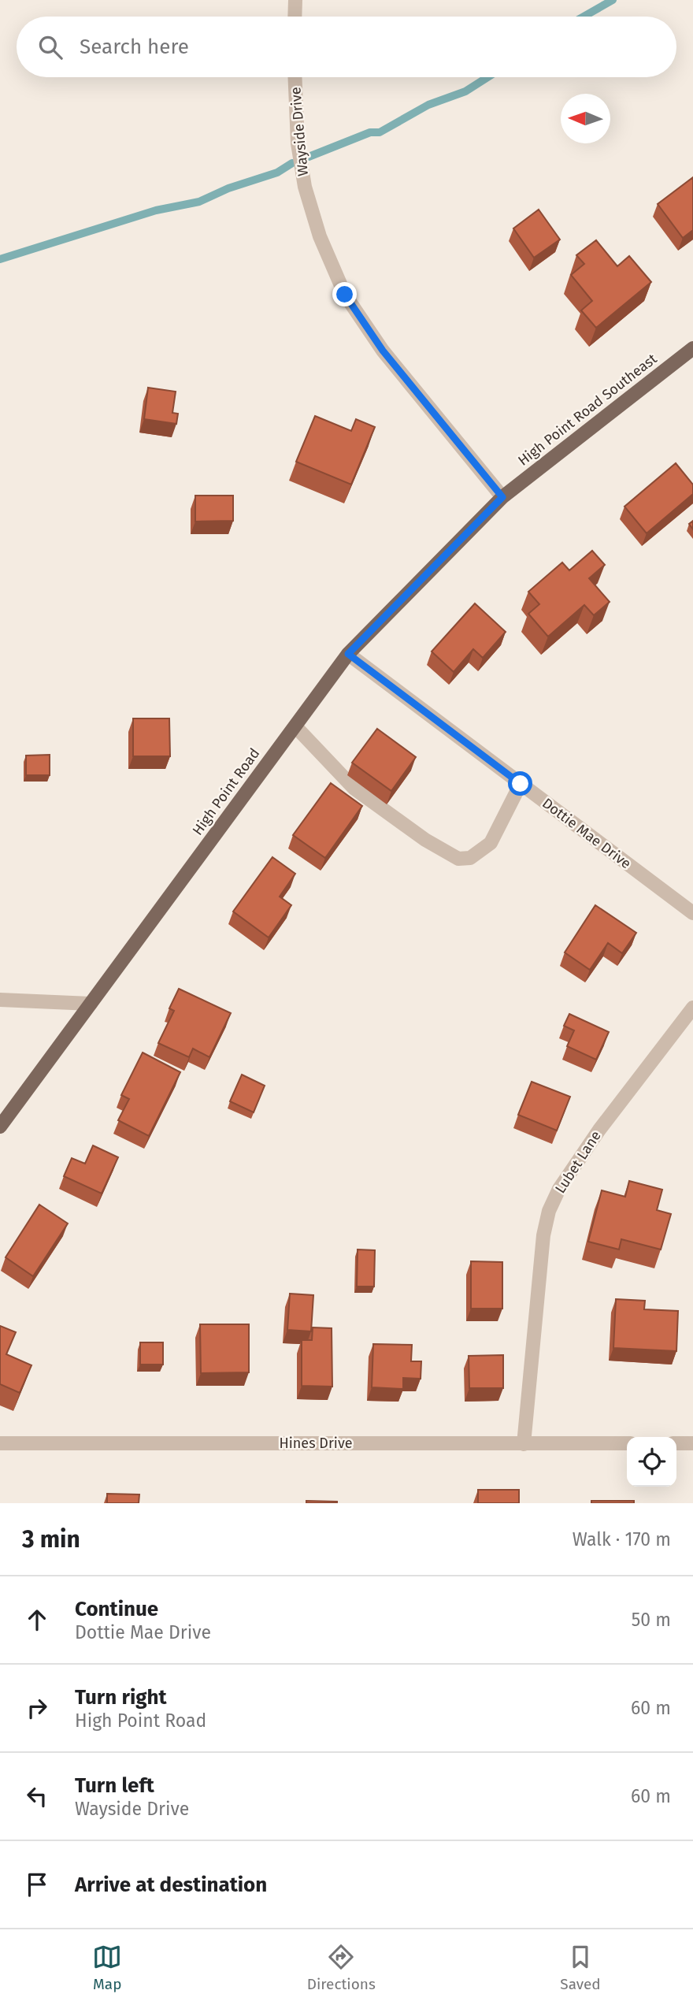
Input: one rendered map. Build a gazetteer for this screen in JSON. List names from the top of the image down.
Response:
{
  "streets": {
    "main road": ["High Point Road Southeast", "High Point Road"],
    "street": [
      "Wayside Drive",
      "Dottie Mae Drive",
      "Lubet Lane",
      "Hines Drive"
    ]
  },
  "crossings": [
    ["Wayside Drive", "High Point Road Southeast"],
    ["Wayside Drive", "High Point Road"],
    ["High Point Road Southeast", "High Point Road"],
    ["High Point Road", "Dottie Mae Drive"],
    ["Lubet Lane", "Hines Drive"]
  ],
  "north": "left",
  "page": {
    "search": "Search here",
    "heading": ["3 min", "Walk · 170 m"],
    "list": [
      ["Continue", "Dottie Mae Drive", "50 m"],
      ["Turn right", "High Point Road", "60 m"],
      ["Turn left", "Wayside Drive", "60 m"],
      "Arrive at destination"
    ],
    "nav": ["Map", "Directions", "Saved"]
  }
}
